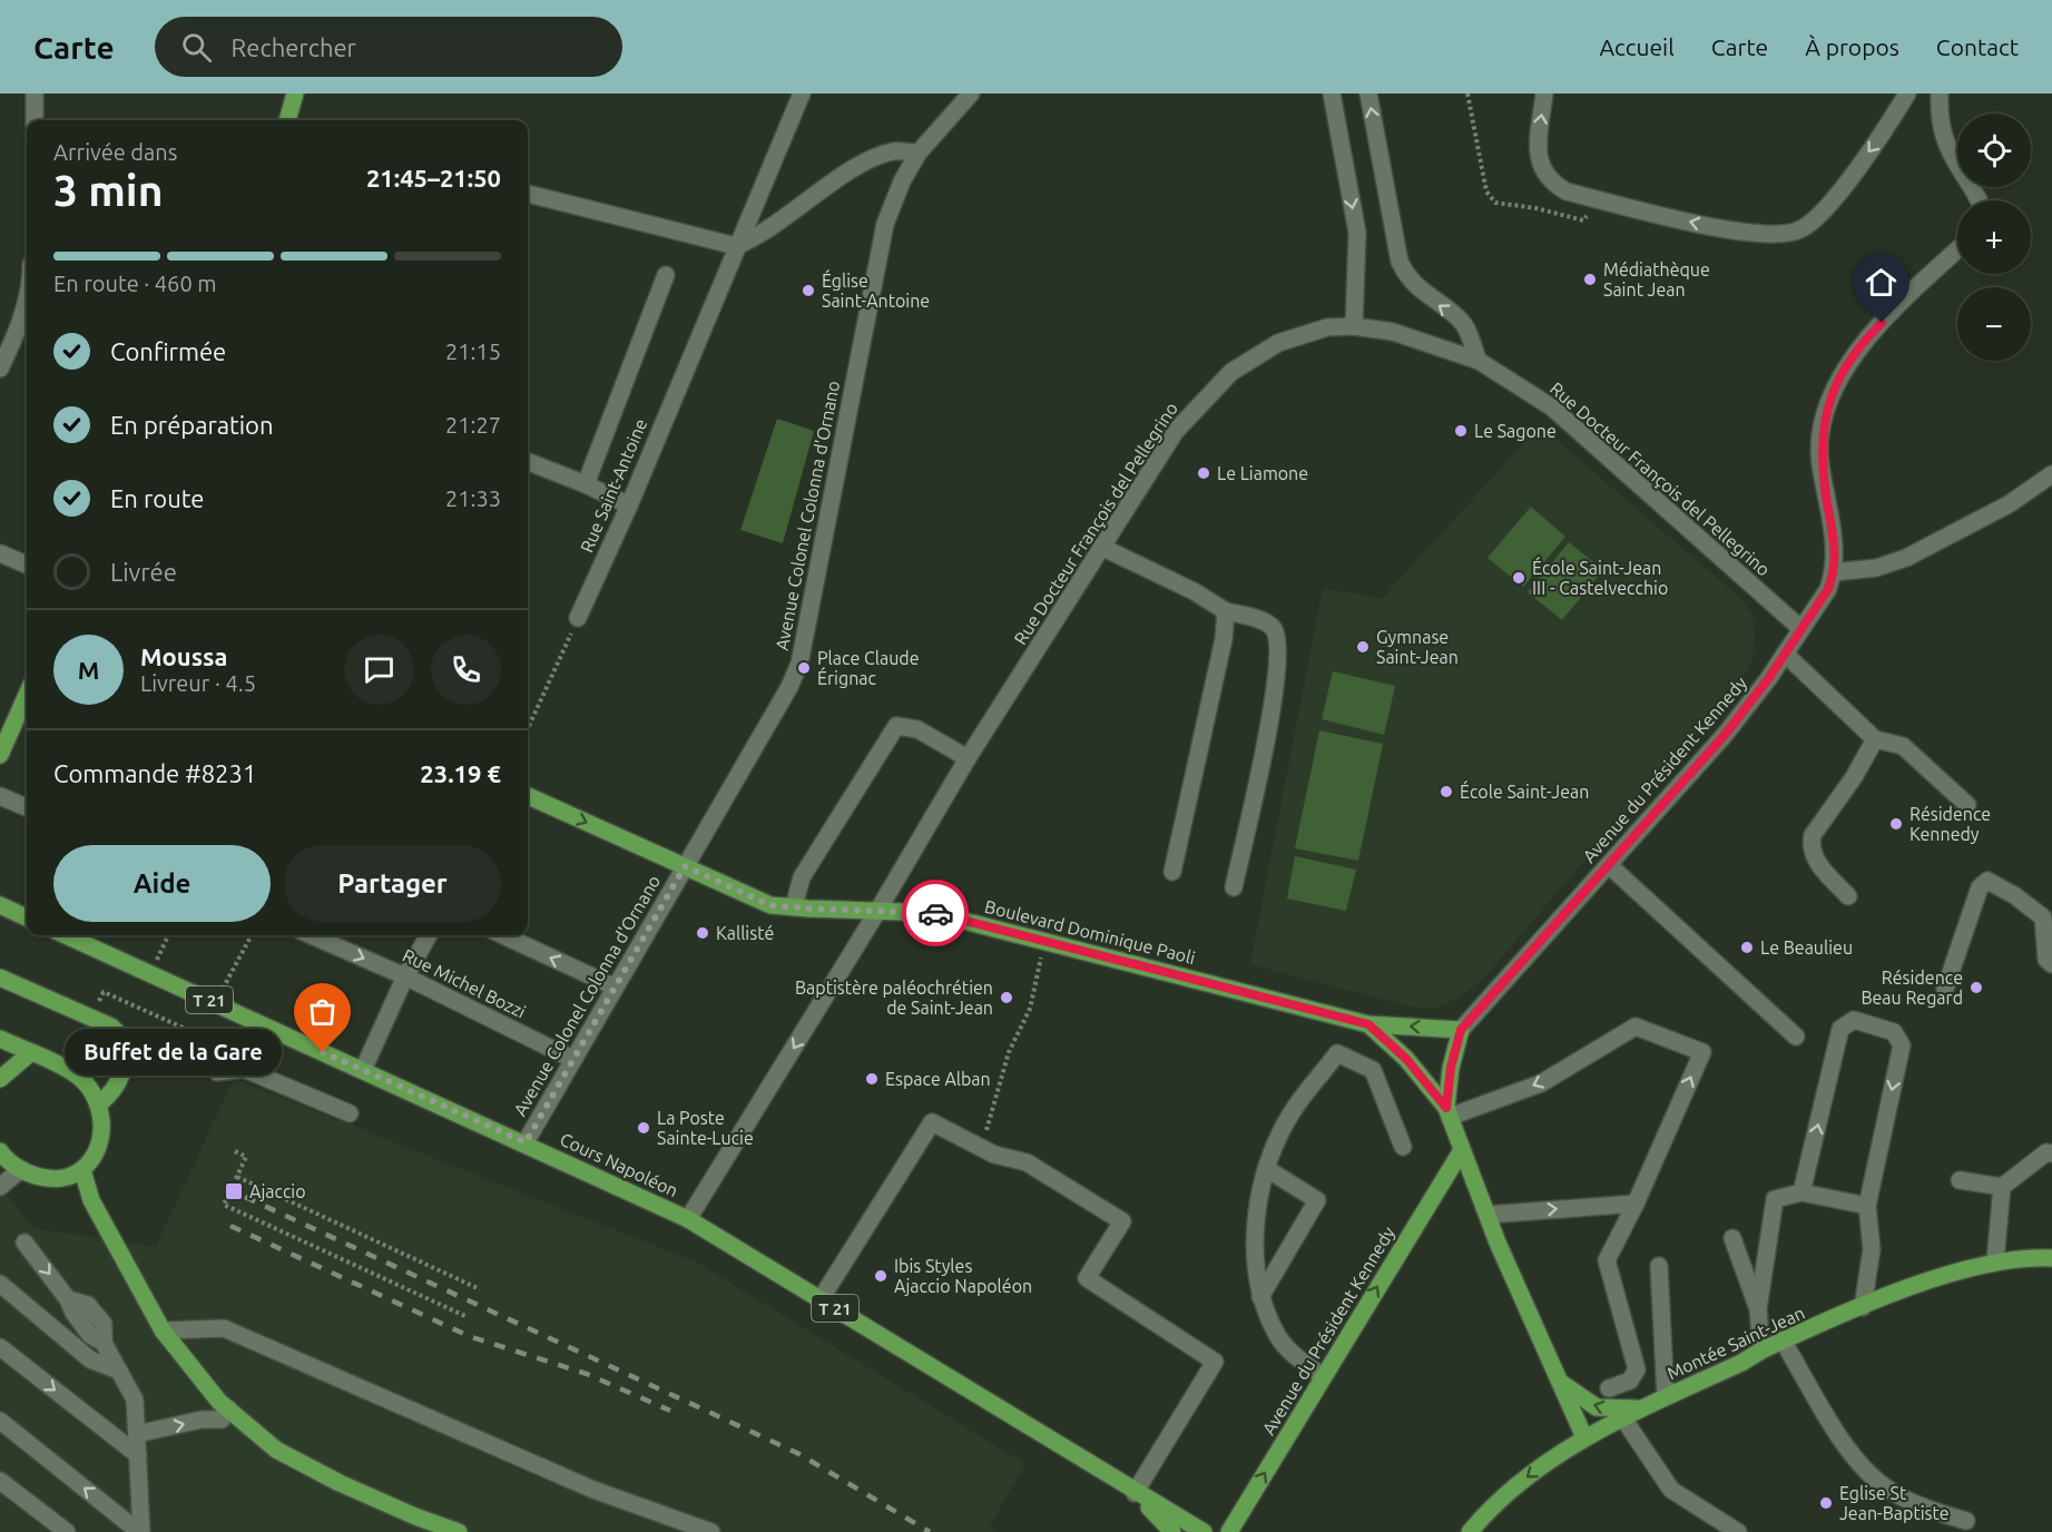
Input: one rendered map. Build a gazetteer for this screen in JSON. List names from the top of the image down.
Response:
{
  "streets": {
    "main road": [
      "Avenue du Président Kennedy",
      "Boulevard Dominique Paoli",
      "T 21",
      "Cours Napoléon",
      "Montée Saint-Jean"
    ],
    "street": [
      "Rue Docteur François del Pellegrino",
      "Rue Saint-Antoine",
      "Avenue Colonel Colonna d'Ornano",
      "Rue Michel Bozzi"
    ]
  },
  "crossings": [
    ["Rue Docteur François del Pellegrino", "Avenue du Président Kennedy"],
    ["Rue Docteur François del Pellegrino", "Boulevard Dominique Paoli"],
    ["Rue Docteur François del Pellegrino", "Cours Napoléon"],
    ["Avenue Colonel Colonna d'Ornano", "Boulevard Dominique Paoli"],
    ["Avenue Colonel Colonna d'Ornano", "Rue Michel Bozzi"],
    ["Avenue Colonel Colonna d'Ornano", "Cours Napoléon"],
    ["Avenue du Président Kennedy", "Boulevard Dominique Paoli"]
  ],
  "places": {
    "other": [
      "Médiathèque Saint Jean",
      "Église Saint-Antoine",
      "Le Sagone",
      "Le Liamone",
      "École Saint-Jean III - Castelvecchio",
      "Gymnase Saint-Jean",
      "Place Claude Érignac",
      "École Saint-Jean",
      "Résidence Kennedy",
      "Kallisté",
      "Le Beaulieu",
      "Résidence Beau Regard",
      "Baptistère paléochrétien de Saint-Jean",
      "Buffet de la Gare",
      "Espace Alban",
      "La Poste Sainte-Lucie",
      "Ibis Styles Ajaccio Napoléon",
      "Eglise St Jean-Baptiste"
    ],
    "transit": ["Ajaccio"]
  },
  "page": {
    "header": "Carte",
    "search": "Rechercher",
    "nav": [
      "Accueil",
      "Carte",
      "À propos",
      "Contact"
    ],
    "map_buttons": ["+", "−"],
    "heading": ["3 min", "Arrivée dans", "21:45–21:50"],
    "panel": [
      "Moussa",
      "Livreur · 4.5",
      "Commande #8231",
      "23.19 €"
    ],
    "bar": "En route · 460 m",
    "list": [
      ["Confirmée", "21:15"],
      ["En préparation", "21:27"],
      ["En route", "21:33"],
      "Livrée"
    ],
    "round": "M",
    "buttons": ["Aide", "Partager"],
    "bubble": "Buffet de la Gare"
  }
}
